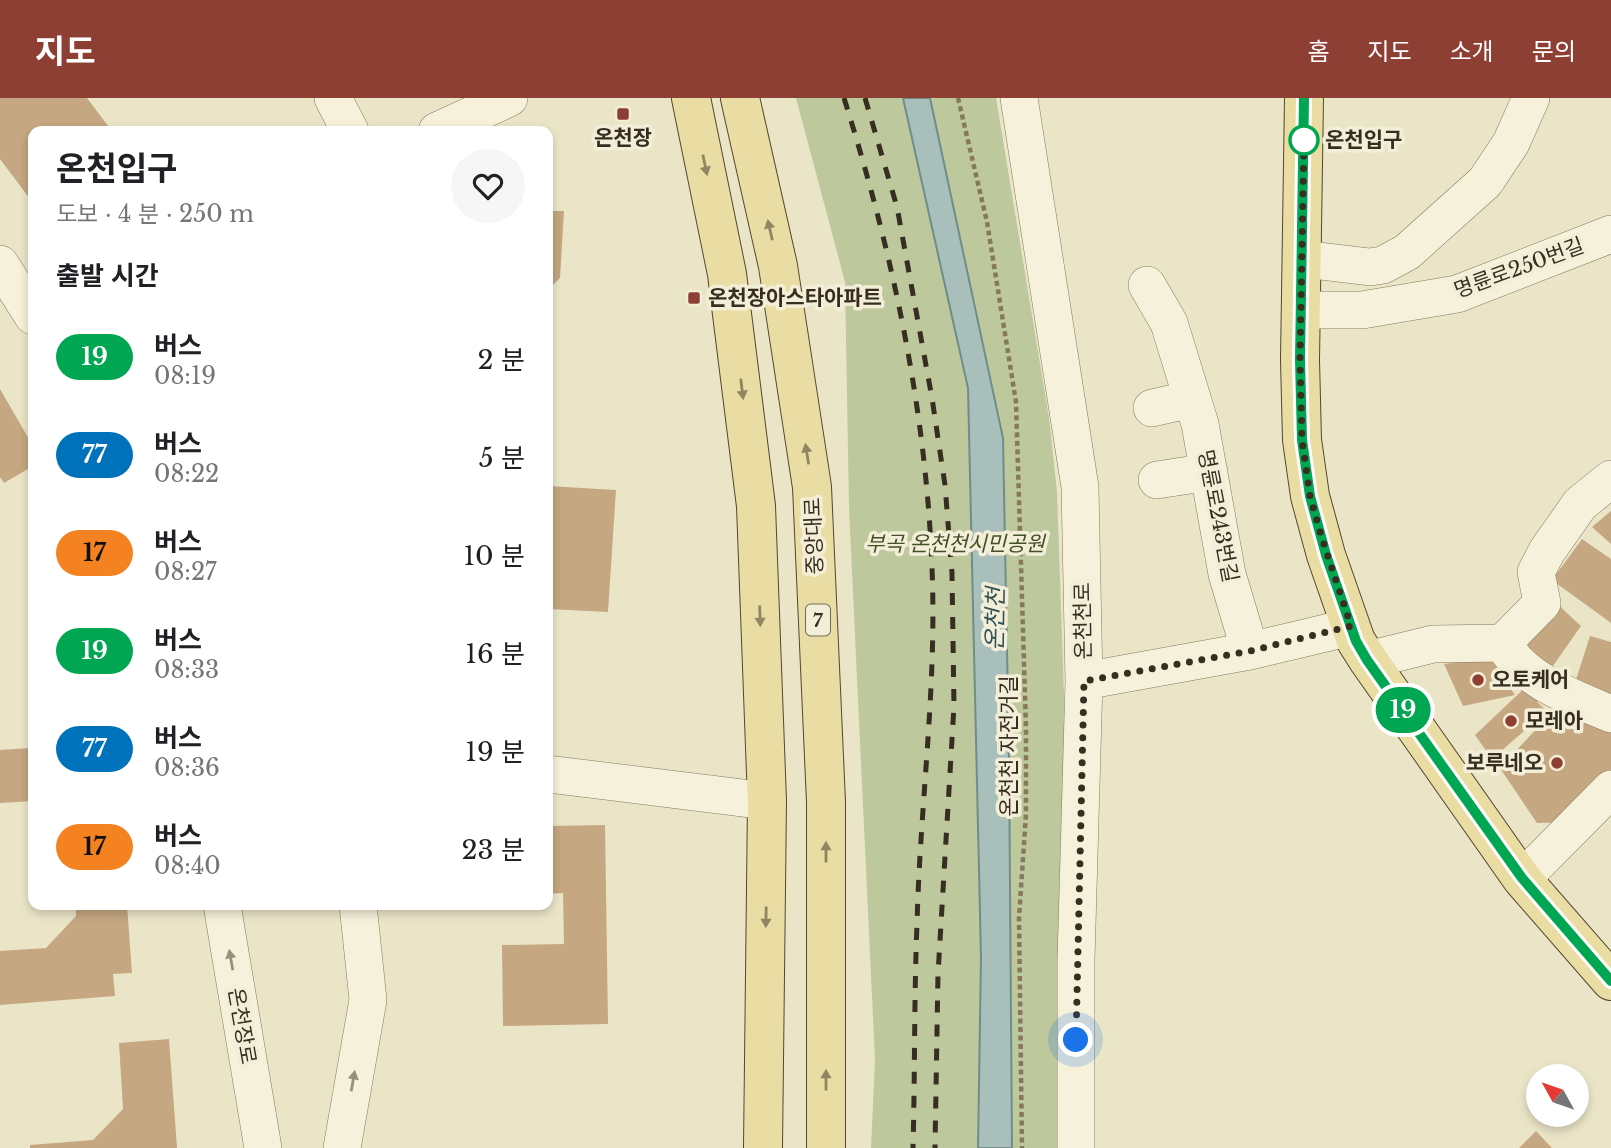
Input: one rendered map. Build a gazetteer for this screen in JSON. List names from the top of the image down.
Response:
{
  "streets": {
    "main road": ["중앙대로", "7"],
    "street": [
      "명륜로250번길",
      "명륜로243번길",
      "온천천로",
      "온천장로"
    ],
    "path": ["온천천 자전거길"]
  },
  "water": ["온천천"],
  "parks": ["부곡 온천천시민공원"],
  "places": {
    "transit": ["온천장", "온천장아스타아파트"],
    "other": [
      "온천입구",
      "오토케어",
      "모레아",
      "보루네오"
    ]
  },
  "lines": ["bus line 19"],
  "north": "top left",
  "page": {
    "header": "지도",
    "nav": [
      "홈",
      "지도",
      "소개",
      "문의"
    ],
    "on_map": "19",
    "heading": [
      ["온천입구", "도보 · 4 분 · 250 m"],
      "출발 시간"
    ],
    "list": [
      {
        "mark": "19",
        "name": "버스",
        "note": "08:19",
        "value": "2 분"
      },
      {
        "mark": "77",
        "name": "버스",
        "note": "08:22",
        "value": "5 분"
      },
      {
        "mark": "17",
        "name": "버스",
        "note": "08:27",
        "value": "10 분"
      },
      {
        "mark": "19",
        "name": "버스",
        "note": "08:33",
        "value": "16 분"
      },
      {
        "mark": "77",
        "name": "버스",
        "note": "08:36",
        "value": "19 분"
      },
      {
        "mark": "17",
        "name": "버스",
        "note": "08:40",
        "value": "23 분"
      }
    ]
  }
}
